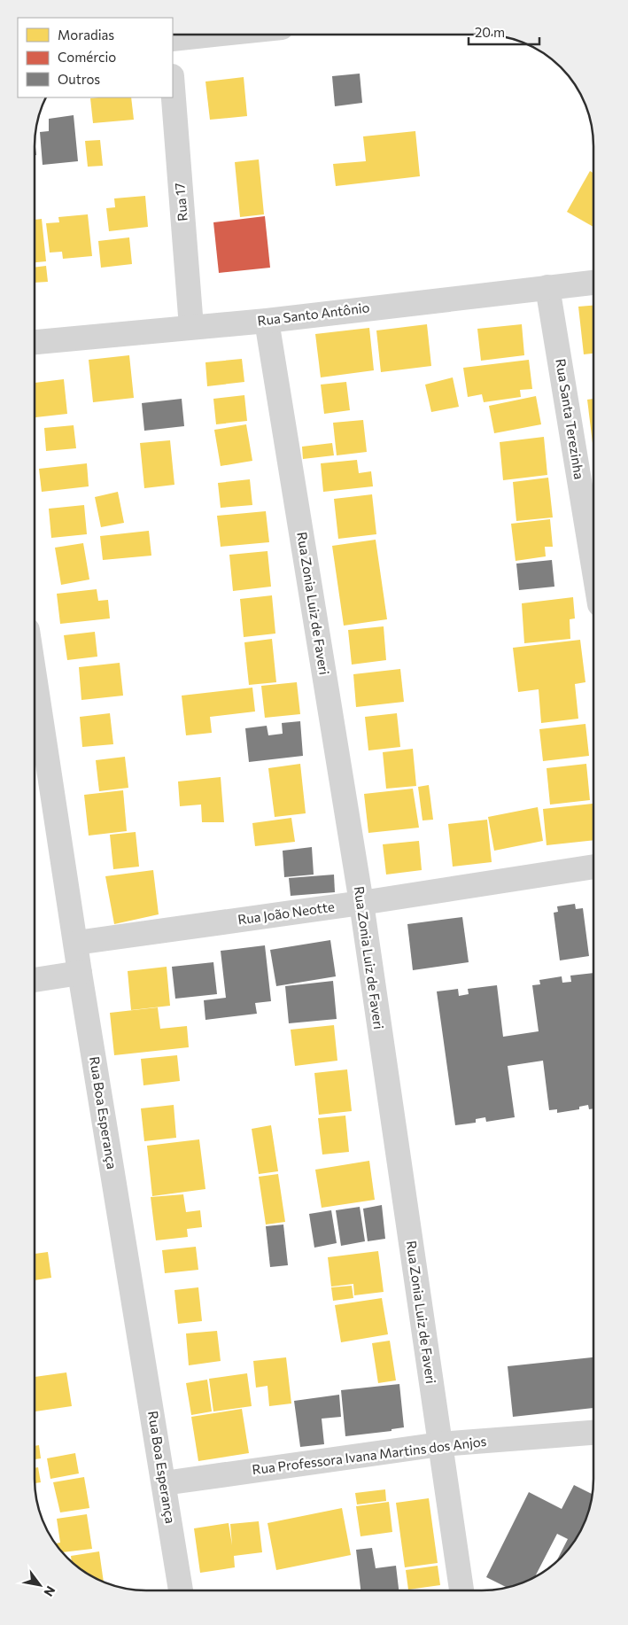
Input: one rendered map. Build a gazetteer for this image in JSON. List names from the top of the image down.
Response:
{
  "streets": {
    "street": [
      "Rua 17",
      "Rua Santo Antônio",
      "Rua Santa Terezinha",
      "Rua Zonia Luiz de Faveri",
      "Rua João Neotte",
      "Rua Boa Esperança",
      "Rua Professora Ivana Martins dos Anjos"
    ]
  },
  "crossings": [
    ["Rua 17", "Rua Santo Antônio"],
    ["Rua Santo Antônio", "Rua Santa Terezinha"],
    ["Rua Santo Antônio", "Rua Zonia Luiz de Faveri"],
    ["Rua Zonia Luiz de Faveri", "Rua João Neotte"],
    ["Rua Zonia Luiz de Faveri", "Rua Professora Ivana Martins dos Anjos"],
    ["Rua João Neotte", "Rua Boa Esperança"],
    ["Rua Boa Esperança", "Rua Professora Ivana Martins dos Anjos"]
  ],
  "legend": ["Moradias", "Comércio", "Outros"],
  "scale_bar": "20 m",
  "north": "bottom right"
}
